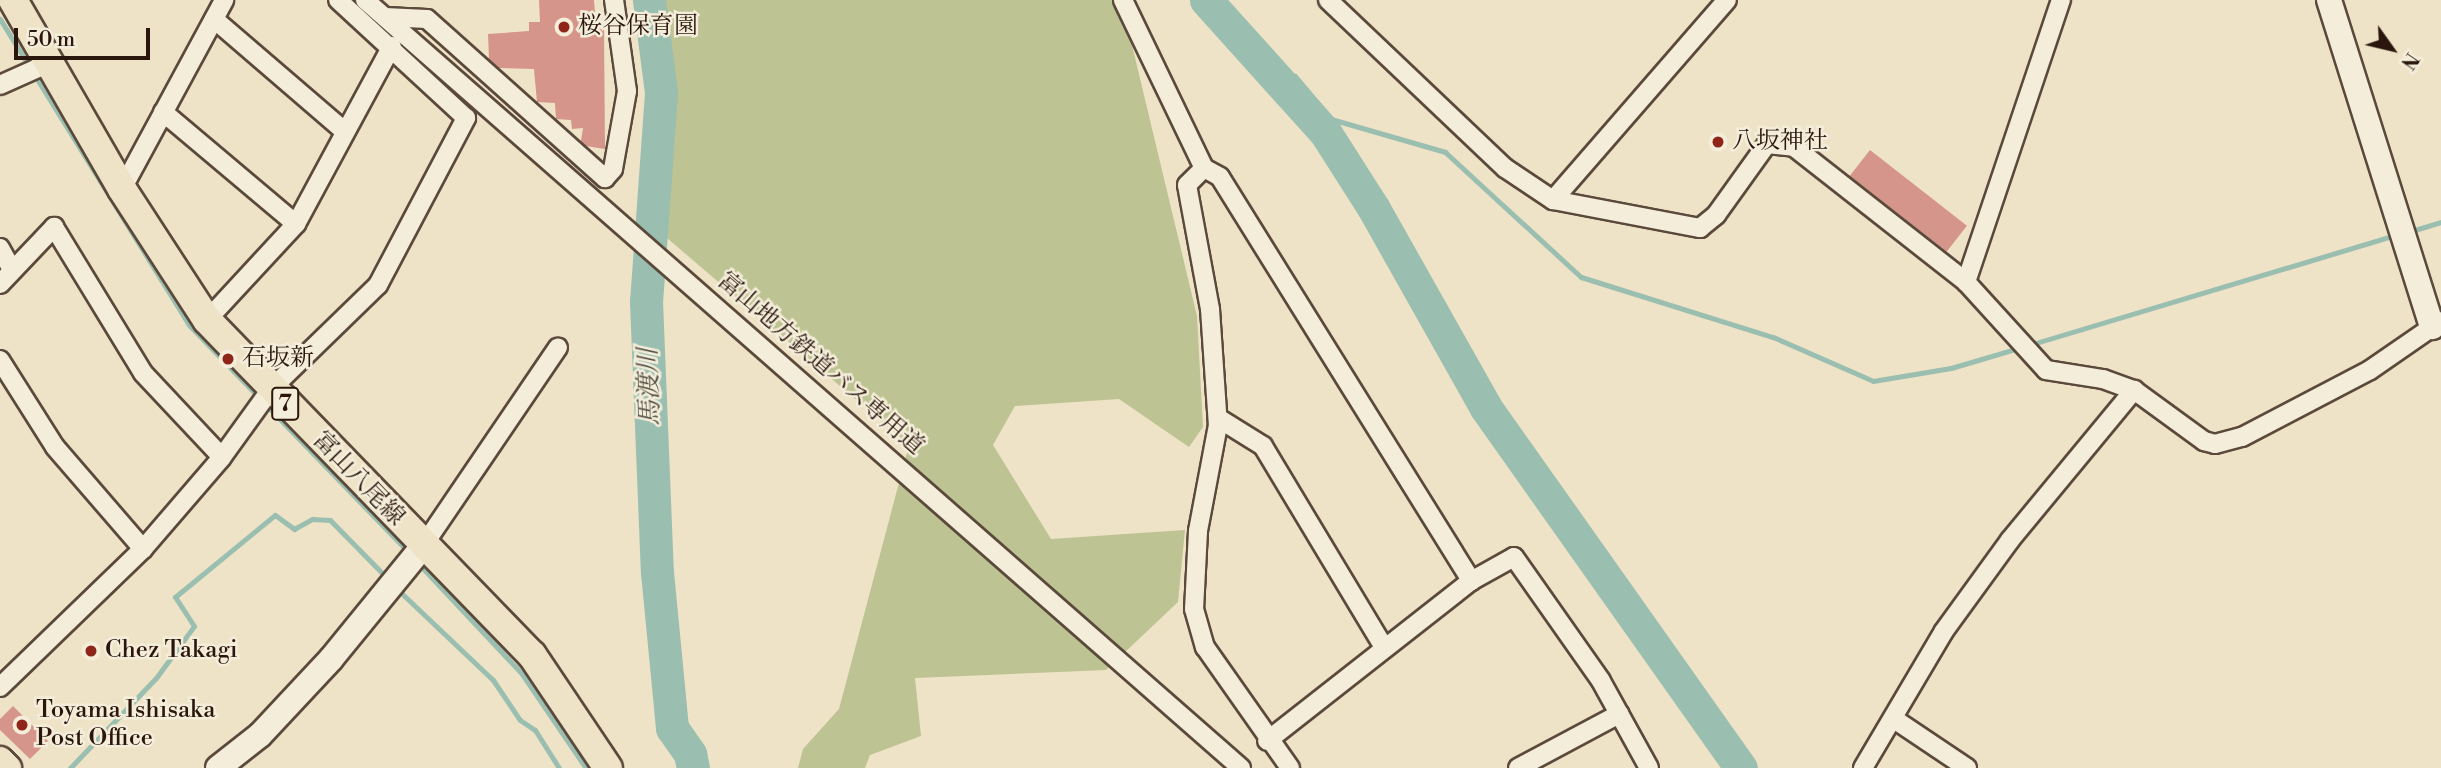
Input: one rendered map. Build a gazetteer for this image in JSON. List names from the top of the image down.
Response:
{
  "streets": {
    "main road": ["7", "富山八尾線"],
    "street": ["富山地方鉄道バス専用道"]
  },
  "water": ["馬渡川"],
  "places": [
    "桜谷保育園",
    "八坂神社",
    "石坂新",
    "Chez Takagi",
    "Toyama Ishisaka Post Office"
  ],
  "scale_bar": "50 m",
  "north": "bottom right"
}
